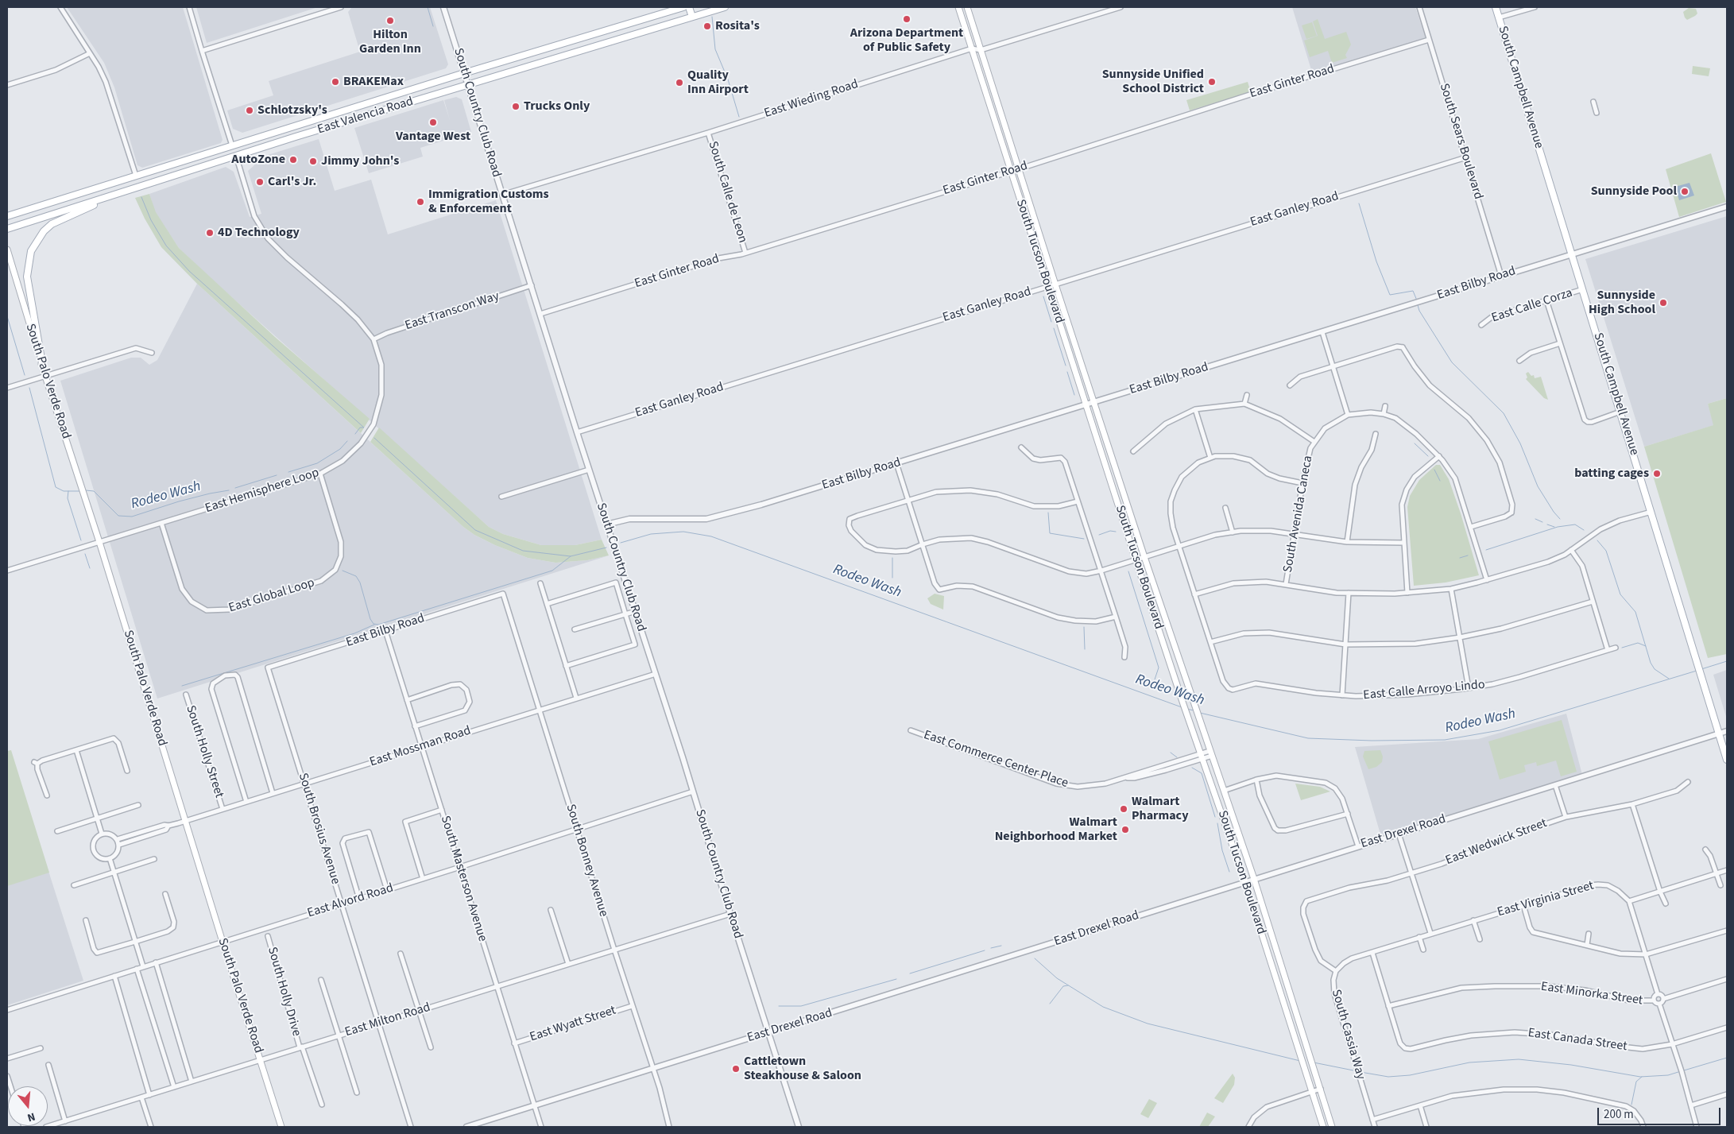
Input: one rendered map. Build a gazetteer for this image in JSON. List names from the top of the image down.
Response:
{
  "streets": {
    "main road": [
      "South Campbell Avenue",
      "East Valencia Road",
      "South Tucson Boulevard",
      "South Palo Verde Road"
    ],
    "street": [
      "East Ginter Road",
      "East Wieding Road",
      "South Country Club Road",
      "South Sears Boulevard",
      "South Calle de Leon",
      "East Ganley Road",
      "East Bilby Road",
      "East Calle Corza",
      "East Transcon Way",
      "East Hemisphere Loop",
      "South Avenida Caneca",
      "East Global Loop",
      "East Calle Arroyo Lindo",
      "East Mossman Road",
      "South Holly Street",
      "East Commerce Center Place",
      "South Brosius Avenue",
      "East Drexel Road",
      "East Wedwick Street",
      "South Bonney Avenue",
      "South Masterson Avenue",
      "East Virginia Street",
      "East Alvord Road",
      "South Holly Drive",
      "East Minorka Street",
      "East Milton Road",
      "East Wyatt Street",
      "South Cassia Way",
      "East Canada Street"
    ]
  },
  "crossings": [
    ["East Ginter Road", "South Country Club Road"],
    ["East Ginter Road", "South Sears Boulevard"],
    ["East Ginter Road", "South Calle de Leon"],
    ["East Ginter Road", "South Tucson Boulevard"],
    ["South Campbell Avenue", "East Bilby Road"],
    ["South Campbell Avenue", "East Calle Corza"],
    ["South Campbell Avenue", "East Drexel Road"],
    ["East Wieding Road", "South Country Club Road"],
    ["East Wieding Road", "South Calle de Leon"],
    ["East Wieding Road", "South Tucson Boulevard"],
    ["South Country Club Road", "East Valencia Road"],
    ["South Country Club Road", "East Ganley Road"],
    ["South Country Club Road", "East Bilby Road"],
    ["South Country Club Road", "East Transcon Way"],
    ["South Country Club Road", "East Mossman Road"],
    ["South Country Club Road", "East Drexel Road"],
    ["South Country Club Road", "East Alvord Road"],
    ["South Country Club Road", "East Milton Road"],
    ["East Valencia Road", "East Hemisphere Loop"],
    ["South Sears Boulevard", "East Ganley Road"],
    ["South Sears Boulevard", "East Bilby Road"],
    ["East Ganley Road", "South Tucson Boulevard"],
    ["South Tucson Boulevard", "East Bilby Road"],
    ["South Tucson Boulevard", "East Commerce Center Place"],
    ["South Tucson Boulevard", "East Drexel Road"],
    ["East Bilby Road", "South Brosius Avenue"],
    ["East Bilby Road", "South Bonney Avenue"],
    ["East Bilby Road", "South Masterson Avenue"],
    ["East Transcon Way", "East Hemisphere Loop"],
    ["South Palo Verde Road", "East Hemisphere Loop"],
    ["South Palo Verde Road", "East Mossman Road"],
    ["South Palo Verde Road", "East Alvord Road"],
    ["South Palo Verde Road", "East Milton Road"],
    ["East Hemisphere Loop", "East Global Loop"],
    ["East Mossman Road", "South Holly Street"],
    ["East Mossman Road", "South Brosius Avenue"],
    ["East Mossman Road", "South Bonney Avenue"],
    ["East Mossman Road", "South Masterson Avenue"],
    ["South Brosius Avenue", "East Alvord Road"],
    ["South Brosius Avenue", "East Milton Road"],
    ["East Drexel Road", "South Bonney Avenue"],
    ["East Drexel Road", "South Masterson Avenue"],
    ["East Wedwick Street", "South Cassia Way"],
    ["South Bonney Avenue", "East Alvord Road"],
    ["South Bonney Avenue", "East Milton Road"],
    ["South Bonney Avenue", "East Wyatt Street"],
    ["South Masterson Avenue", "East Alvord Road"],
    ["South Masterson Avenue", "East Milton Road"],
    ["South Masterson Avenue", "East Wyatt Street"],
    ["East Virginia Street", "South Cassia Way"],
    ["South Holly Drive", "East Milton Road"],
    ["East Minorka Street", "East Canada Street"]
  ],
  "water": ["Rodeo Wash"],
  "places": [
    "Arizona Department of Public Safety",
    "Hilton Garden Inn",
    "Rosita's",
    "BRAKEMax",
    "Sunnyside Unified School District",
    "Quality Inn Airport",
    "Trucks Only",
    "Schlotzsky's",
    "Vantage West",
    "AutoZone",
    "Jimmy John's",
    "Carl's Jr.",
    "Sunnyside Pool",
    "Immigration Customs & Enforcement",
    "4D Technology",
    "Sunnyside High School",
    "batting cages",
    "Walmart Pharmacy",
    "Walmart Neighborhood Market",
    "Cattletown Steakhouse & Saloon"
  ],
  "scale_bar": "200 m",
  "north": "bottom"
}
